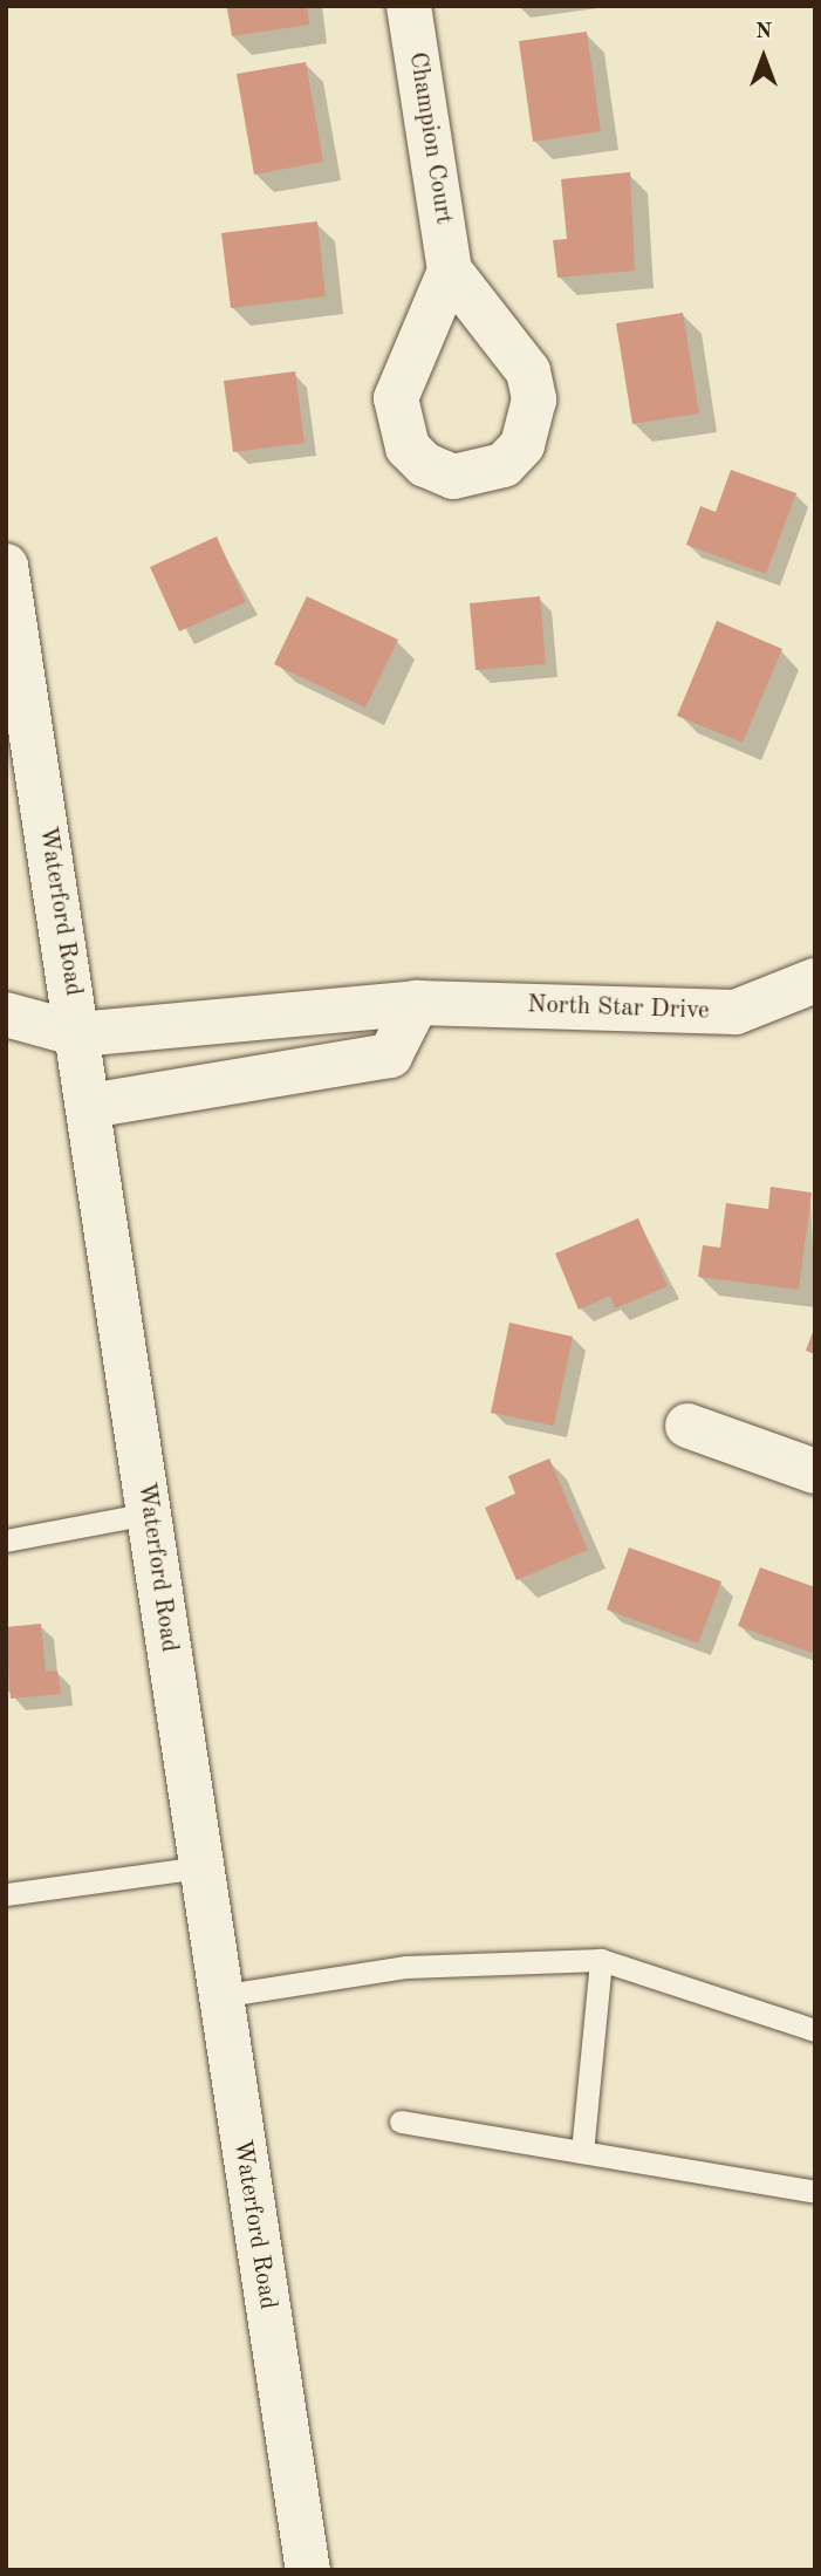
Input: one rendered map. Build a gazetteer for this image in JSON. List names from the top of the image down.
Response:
{
  "streets": {
    "main road": ["Champion Court", "Waterford Road", "North Star Drive"]
  },
  "crossings": [
    ["Waterford Road", "North Star Drive"]
  ],
  "north": "top"
}
